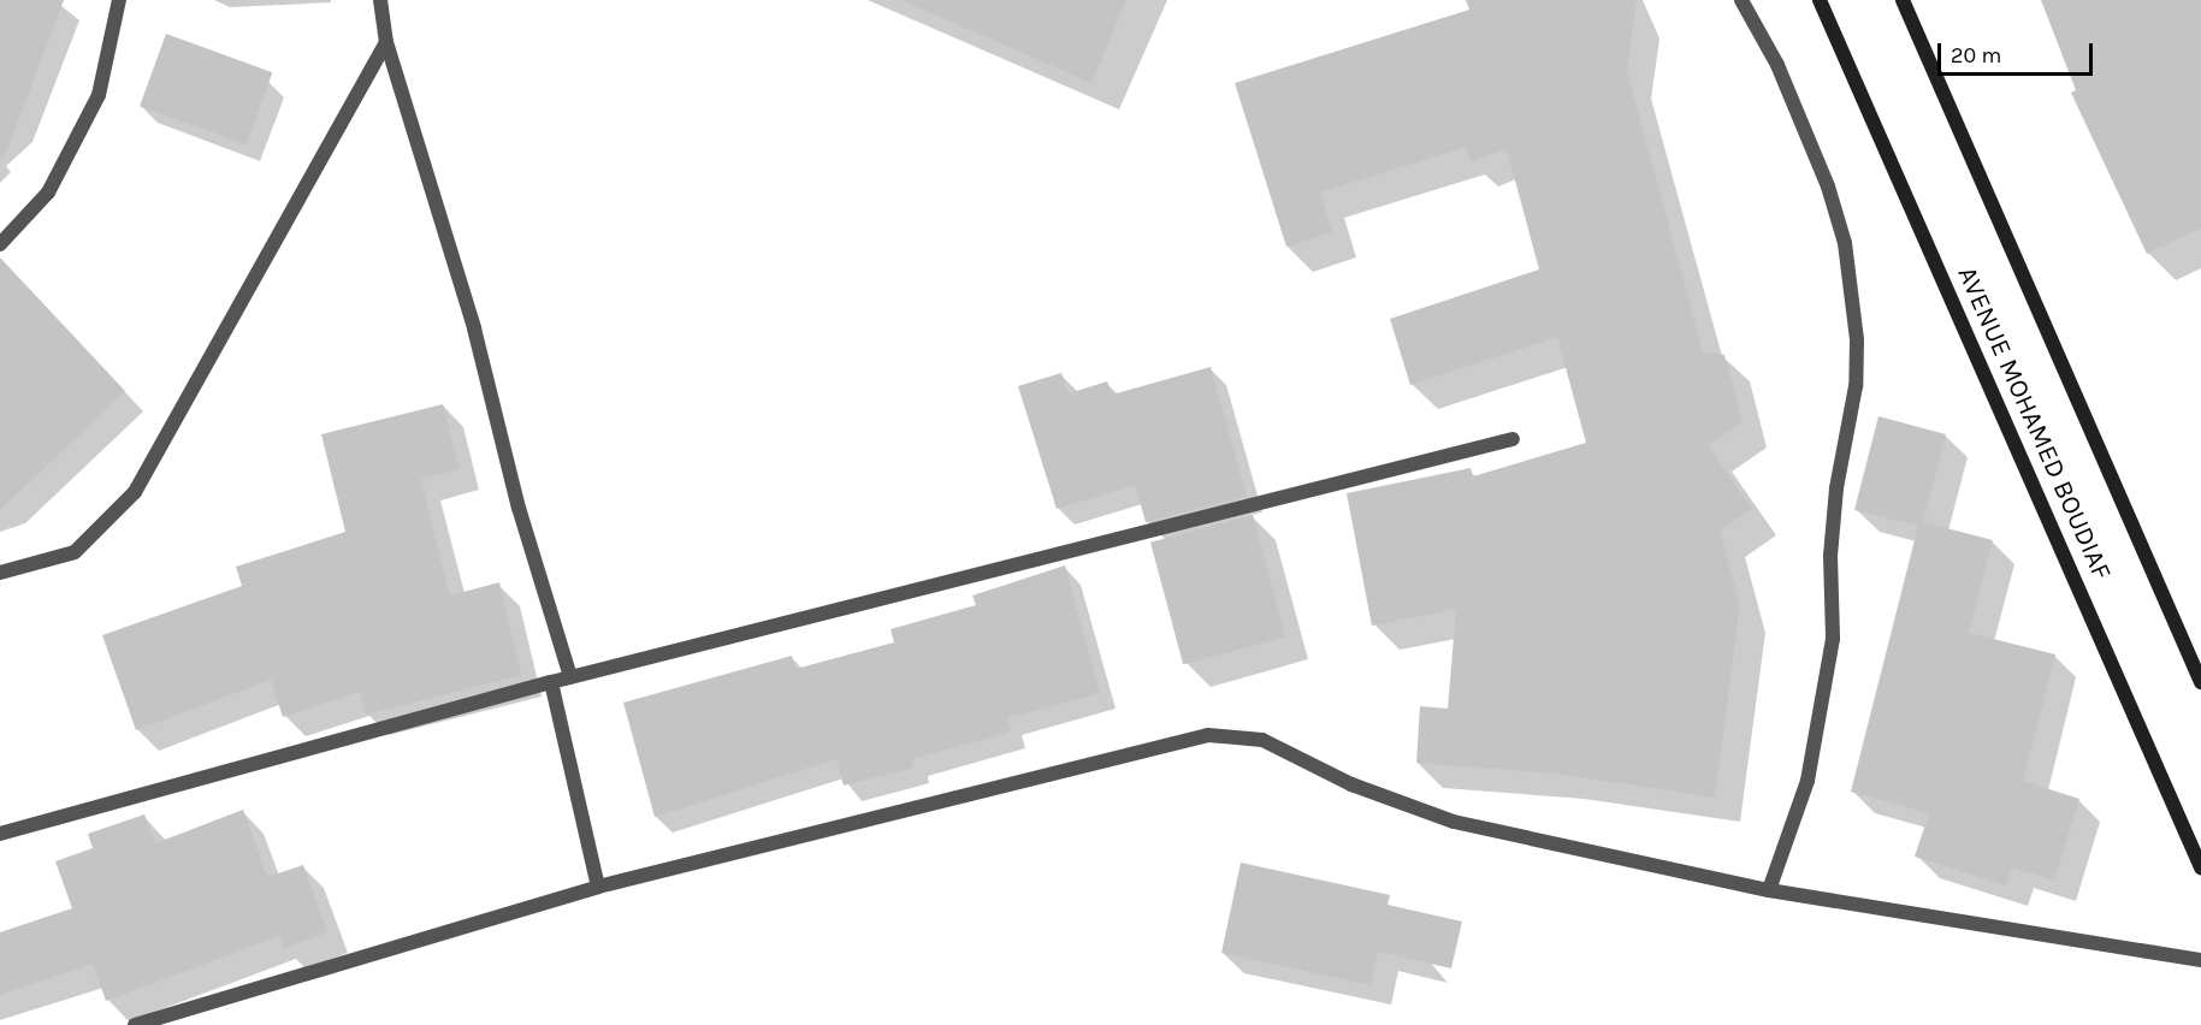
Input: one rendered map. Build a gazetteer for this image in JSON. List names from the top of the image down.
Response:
{
  "streets": {
    "main road": ["AVENUE MOHAMED BOUDIAF"]
  },
  "scale_bar": "20 m"
}
